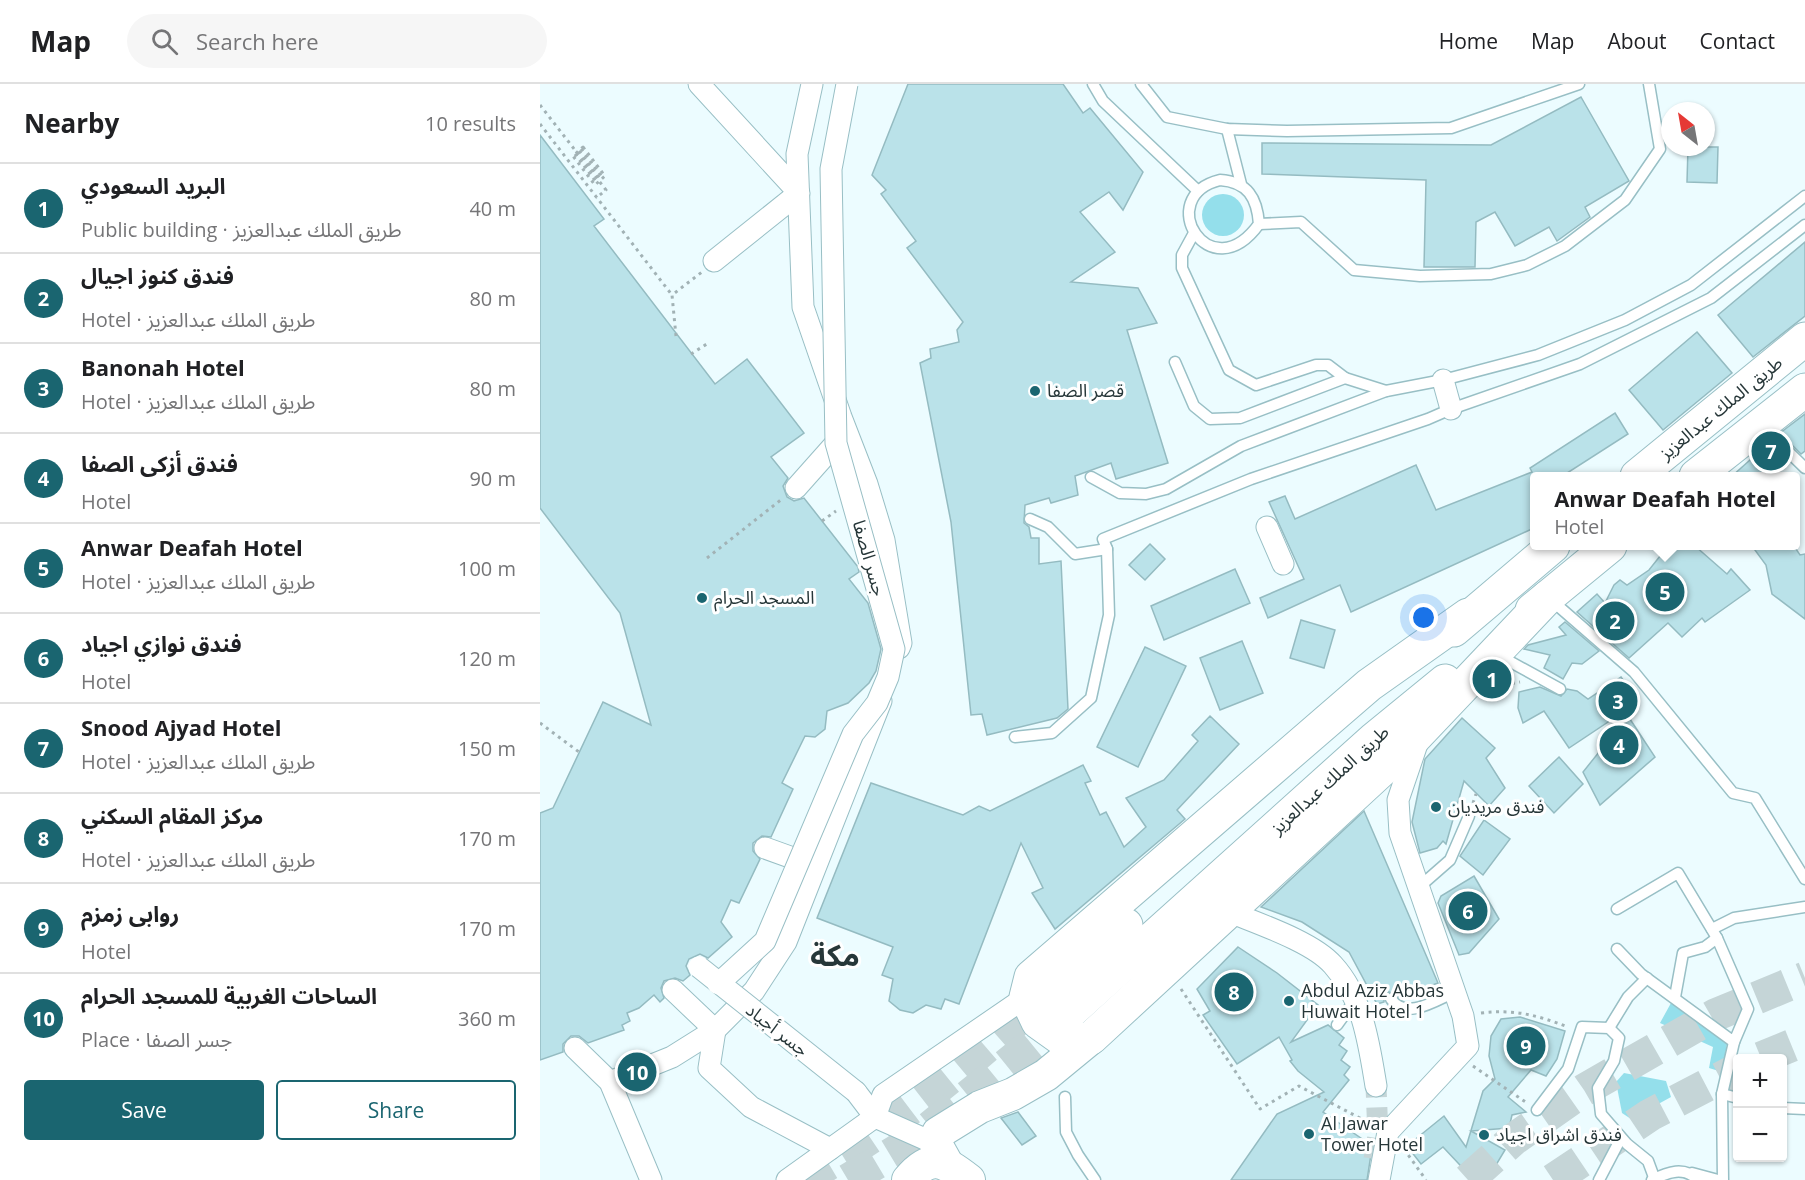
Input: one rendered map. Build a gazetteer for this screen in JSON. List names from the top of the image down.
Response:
{
  "streets": {
    "highway": ["طريق الملك عبدالعزيز"],
    "street": ["جسر الصفا", "جسر أجياد"]
  },
  "crossings": [
    ["جسر الصفا", "جسر أجياد"]
  ],
  "districts": ["مكة"],
  "places": [
    "قصر الصفا",
    "المسجد الحرام",
    "فندق مريديان",
    "Abdul Aziz Abbas Huwait Hotel 1",
    "Al Jawar Tower Hotel",
    "فندق اشراق اجياد"
  ],
  "north": "top left",
  "page": {
    "header": "Map",
    "search": "Search here",
    "nav": [
      "Home",
      "Map",
      "About",
      "Contact"
    ],
    "heading": ["Nearby", "10 results"],
    "list": [
      {
        "mark": "1",
        "name": "البريد السعودي",
        "note": "Public building · طريق الملك عبدالعزيز",
        "value": "40 m"
      },
      {
        "mark": "2",
        "name": "فندق كنوز اجيال",
        "note": "Hotel · طريق الملك عبدالعزيز",
        "value": "80 m"
      },
      {
        "mark": "3",
        "name": "Banonah Hotel",
        "note": "Hotel · طريق الملك عبدالعزيز",
        "value": "80 m"
      },
      {
        "mark": "4",
        "name": "فندق أزكى الصفا",
        "note": "Hotel",
        "value": "90 m"
      },
      {
        "mark": "5",
        "name": "Anwar Deafah Hotel",
        "note": "Hotel · طريق الملك عبدالعزيز",
        "value": "100 m"
      },
      {
        "mark": "6",
        "name": "فندق نوازي اجياد",
        "note": "Hotel",
        "value": "120 m"
      },
      {
        "mark": "7",
        "name": "Snood Ajyad Hotel",
        "note": "Hotel · طريق الملك عبدالعزيز",
        "value": "150 m"
      },
      {
        "mark": "8",
        "name": "مركز المقام السكني",
        "note": "Hotel · طريق الملك عبدالعزيز",
        "value": "170 m"
      },
      {
        "mark": "9",
        "name": "روابی زمزم",
        "note": "Hotel",
        "value": "170 m"
      },
      {
        "mark": "10",
        "name": "الساحات الغربية للمسجد الحرام",
        "note": "Place · جسر الصفا",
        "value": "360 m"
      }
    ],
    "pins": [
      "7",
      "5",
      "2",
      "1",
      "3",
      "4",
      "6",
      "8",
      "9",
      "10"
    ],
    "popup": ["Anwar Deafah Hotel", "Hotel"],
    "map_buttons": ["+", "−"],
    "buttons": ["Save", "Share"]
  }
}
